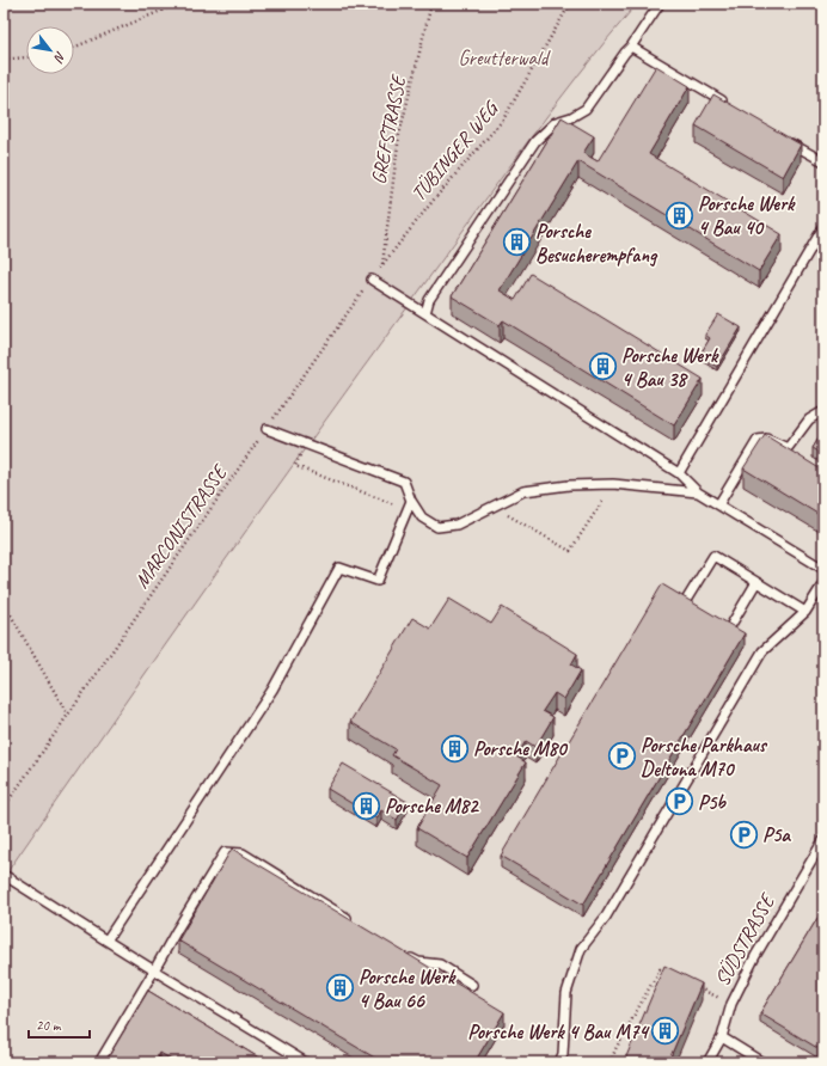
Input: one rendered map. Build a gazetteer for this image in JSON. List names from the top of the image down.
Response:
{
  "streets": {
    "lane": ["SÜDSTRASSE"],
    "path": ["GREFSTRASSE", "TÜBINGER WEG", "MARCONISTRASSE"]
  },
  "crossings": [
    ["GREFSTRASSE", "TÜBINGER WEG"],
    ["GREFSTRASSE", "MARCONISTRASSE"],
    ["TÜBINGER WEG", "MARCONISTRASSE"]
  ],
  "parks": ["Greutterwald"],
  "places": {
    "building": [
      "Porsche Werk 4 Bau 40",
      "Porsche Besucherempfang",
      "Porsche Werk 4 Bau 38",
      "Porsche M80",
      "Porsche M82",
      "Porsche Werk 4 Bau 66",
      "Porsche Werk 4 Bau M74"
    ],
    "parking": ["Porsche Parkhaus Deltona M70", "P5b", "P5a"]
  },
  "scale_bar": "20 m",
  "north": "bottom right"
}
